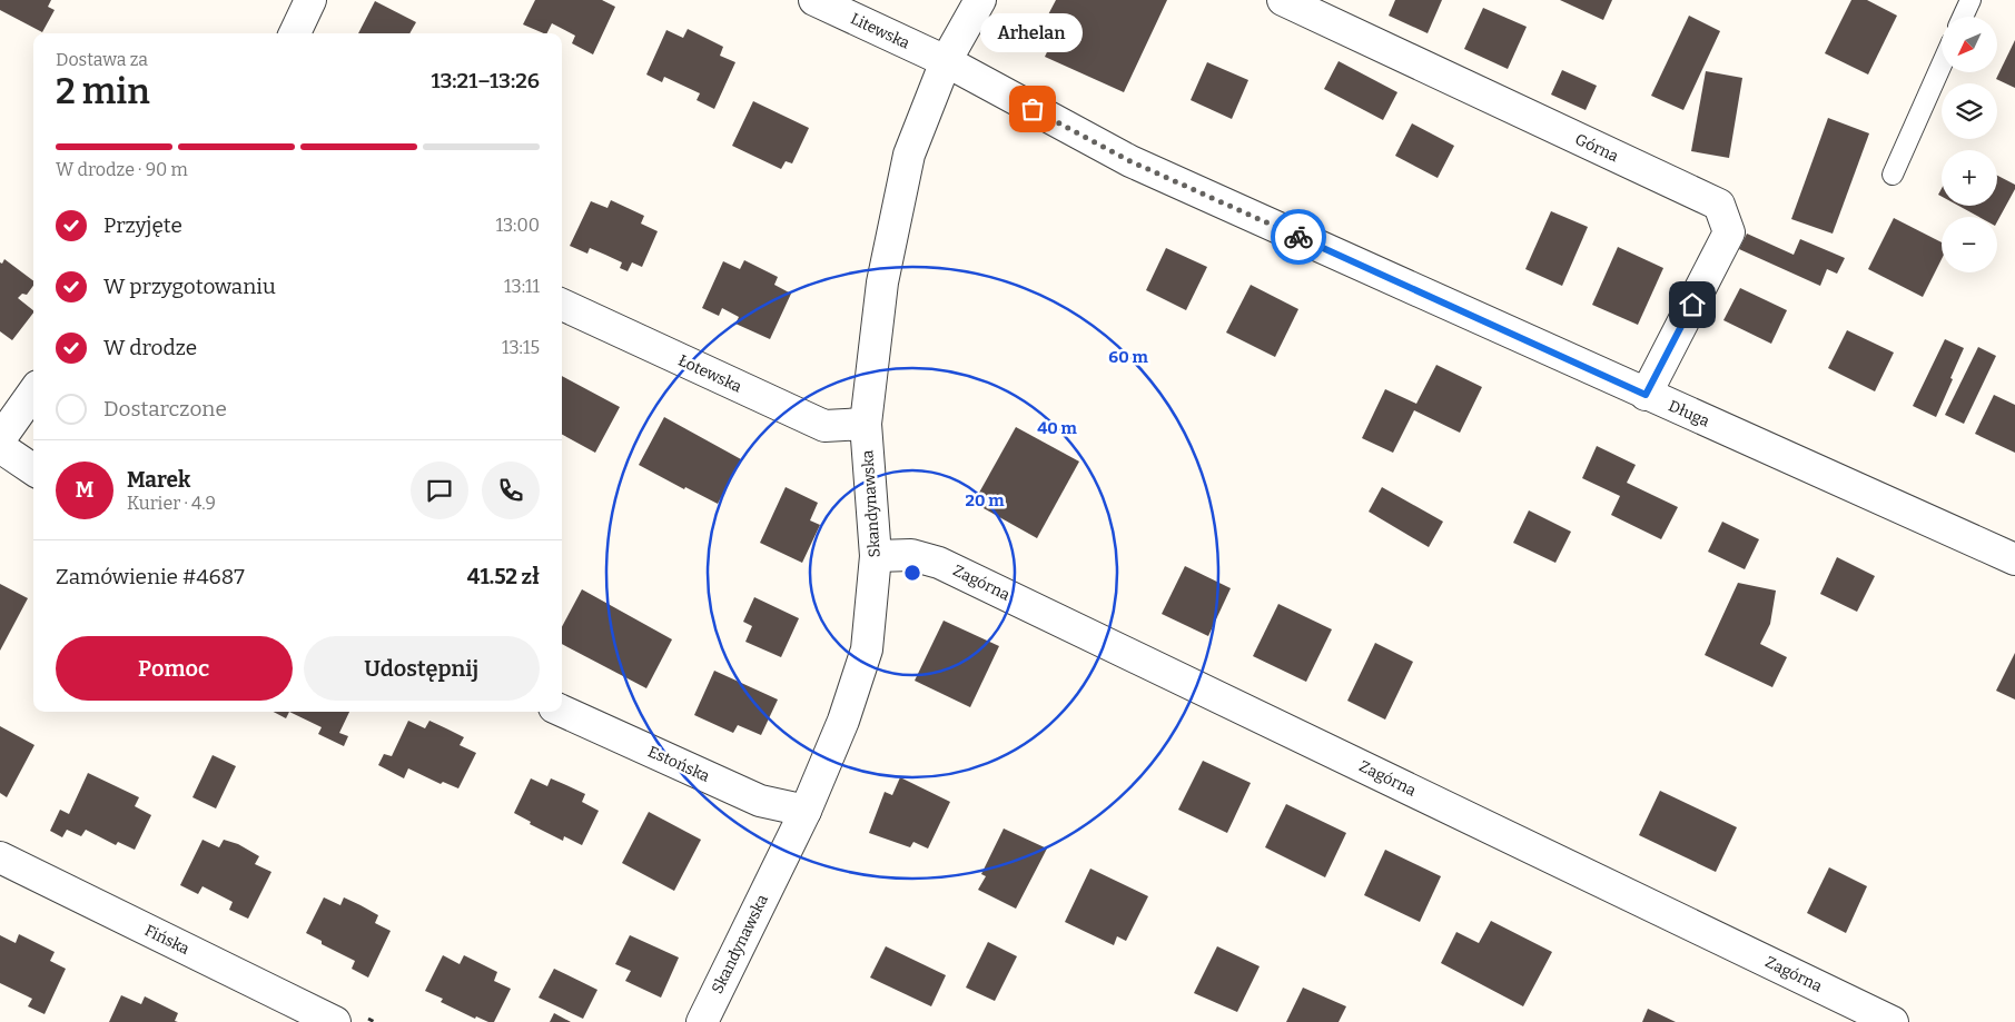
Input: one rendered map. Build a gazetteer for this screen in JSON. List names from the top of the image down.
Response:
{
  "streets": {
    "street": [
      "Litewska",
      "Górna",
      "Łotewska",
      "Długa",
      "Skandynawska",
      "Zagórna",
      "Estońska",
      "Fińska"
    ]
  },
  "crossings": [
    ["Litewska", "Długa"],
    ["Litewska", "Skandynawska"],
    ["Górna", "Długa"],
    ["Łotewska", "Skandynawska"],
    ["Długa", "Skandynawska"],
    ["Skandynawska", "Zagórna"],
    ["Skandynawska", "Estońska"]
  ],
  "places": ["Arhelan"],
  "north": "bottom left",
  "page": {
    "bubble": "Arhelan",
    "map_buttons": ["+", "−"],
    "heading": ["2 min", "Dostawa za", "13:21–13:26"],
    "panel": [
      "Marek",
      "Kurier · 4.9",
      "Zamówienie #4687",
      "41.52 zł"
    ],
    "bar": "W drodze · 90 m",
    "list": [
      ["Przyjęte", "13:00"],
      ["W przygotowaniu", "13:11"],
      ["W drodze", "13:15"],
      "Dostarczone"
    ],
    "round": "M",
    "buttons": ["Pomoc", "Udostępnij"]
  },
  "rings": ["60 m", "40 m", "20 m"]
}
